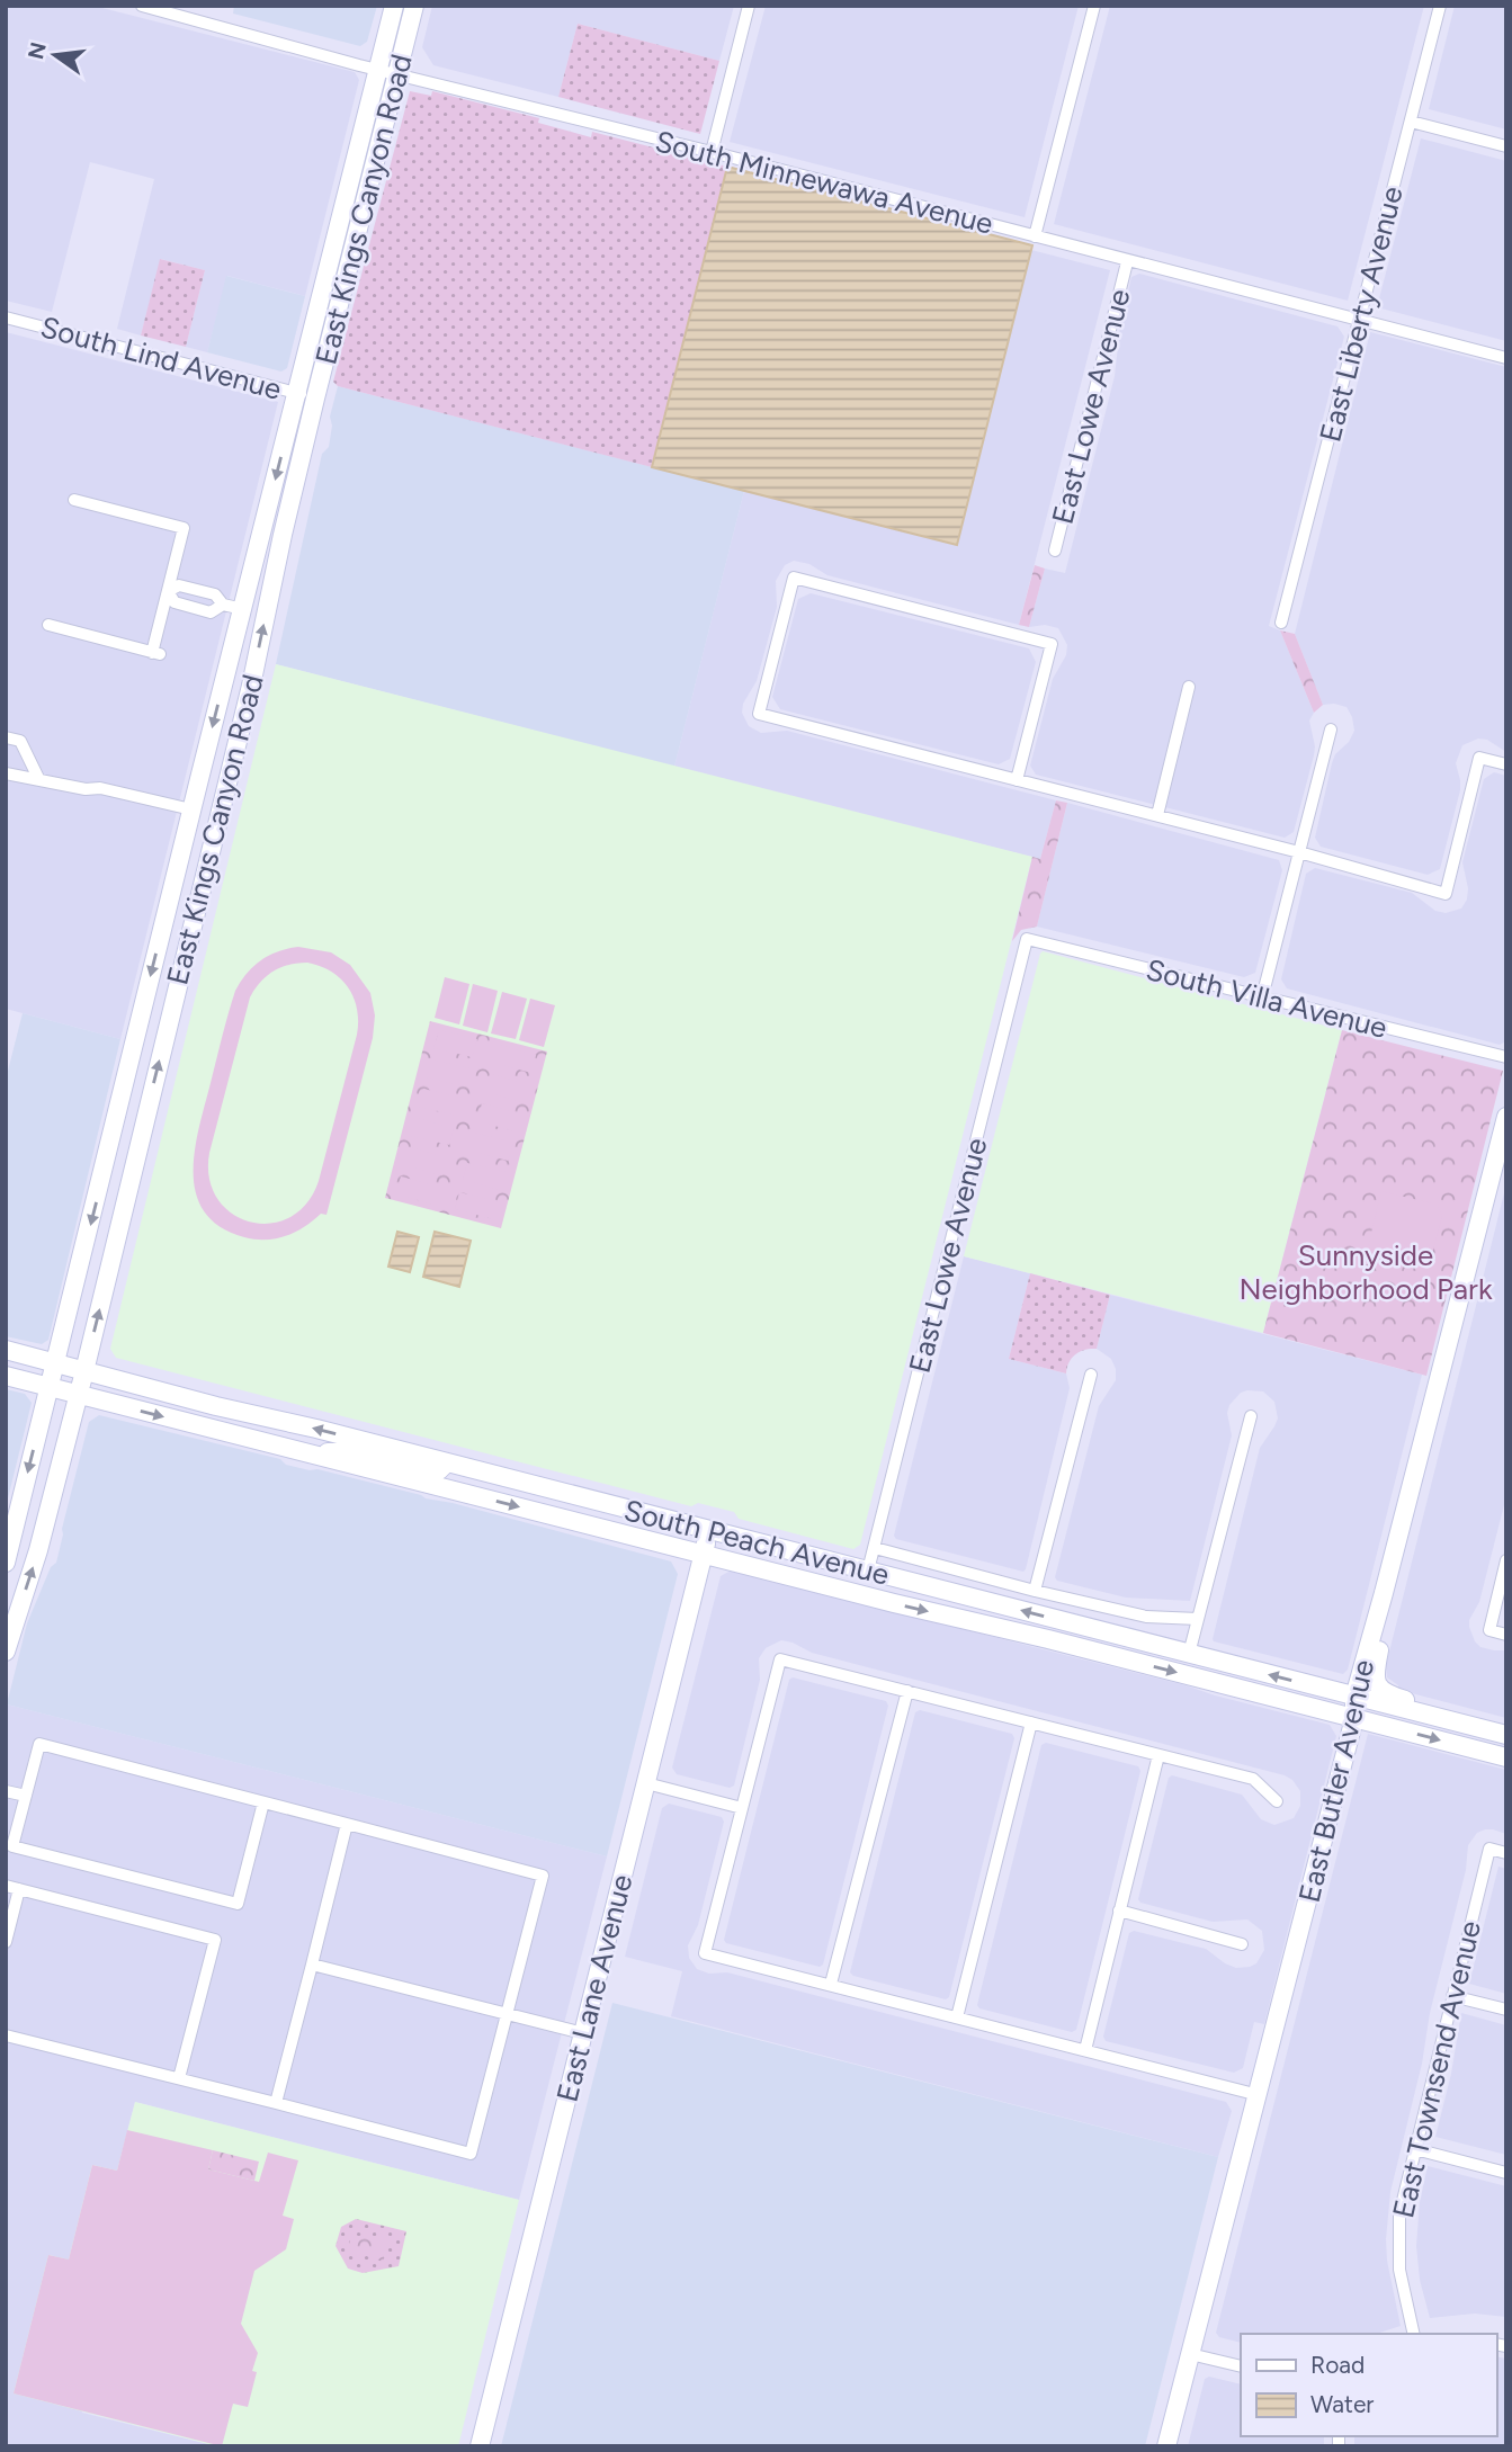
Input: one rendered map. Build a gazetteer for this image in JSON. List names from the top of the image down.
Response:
{
  "streets": {
    "main road": [
      "East Kings Canyon Road",
      "South Peach Avenue",
      "East Butler Avenue",
      "East Lane Avenue"
    ],
    "street": [
      "South Minnewawa Avenue",
      "East Liberty Avenue",
      "South Lind Avenue",
      "East Lowe Avenue",
      "South Villa Avenue",
      "East Townsend Avenue"
    ]
  },
  "crossings": [
    ["South Minnewawa Avenue", "East Kings Canyon Road"],
    ["South Minnewawa Avenue", "East Liberty Avenue"],
    ["South Minnewawa Avenue", "East Lowe Avenue"],
    ["East Kings Canyon Road", "South Lind Avenue"],
    ["East Kings Canyon Road", "South Peach Avenue"],
    ["East Lowe Avenue", "South Villa Avenue"],
    ["East Lowe Avenue", "South Peach Avenue"],
    ["South Peach Avenue", "East Butler Avenue"],
    ["South Peach Avenue", "East Lane Avenue"]
  ],
  "parks": ["Sunnyside Neighborhood Park"],
  "legend": ["Road", "Water"],
  "north": "left"
}
